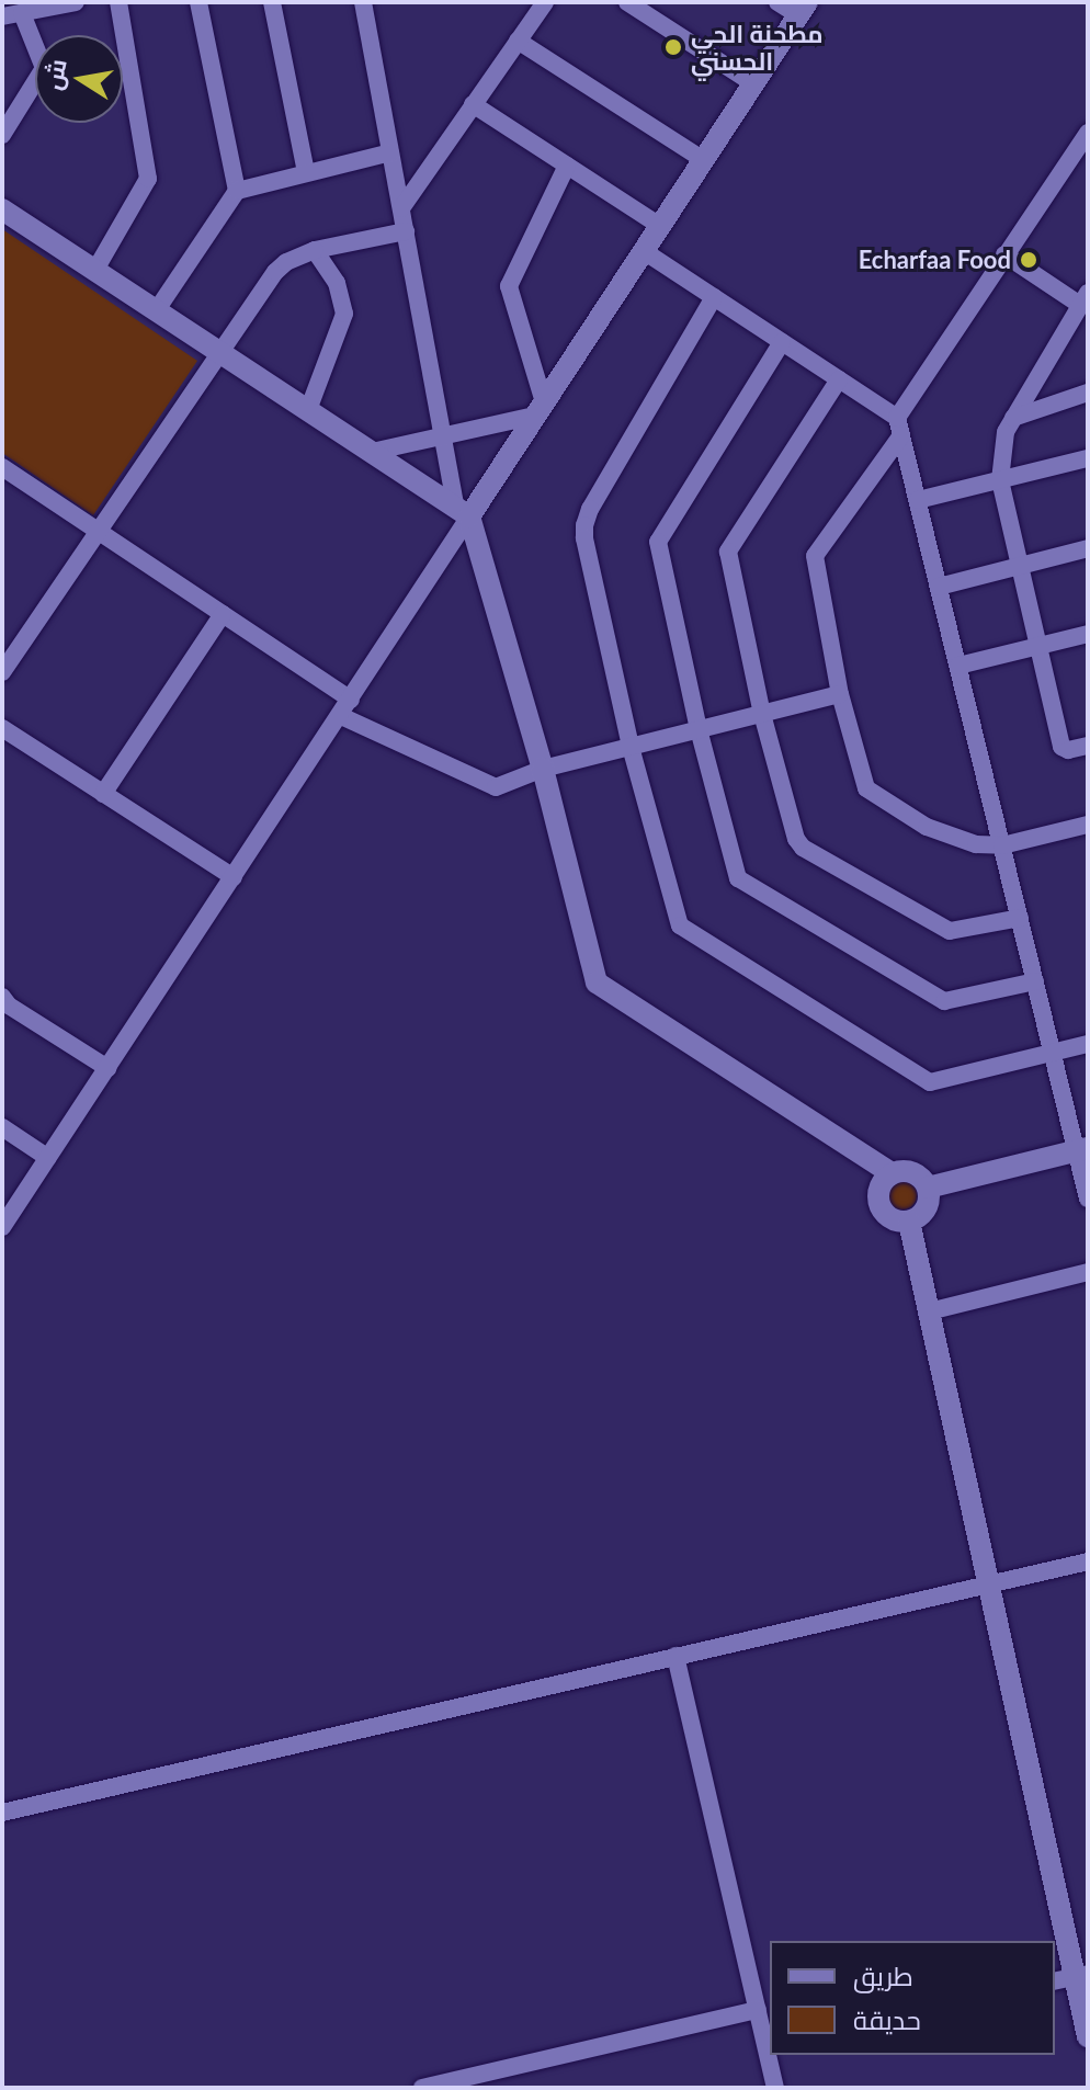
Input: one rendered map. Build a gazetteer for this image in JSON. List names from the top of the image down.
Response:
{
  "places": ["مطحنة الحي الحسني", "Echarfaa Food"],
  "legend": ["طريق", "حديقة"],
  "north": "left"
}
